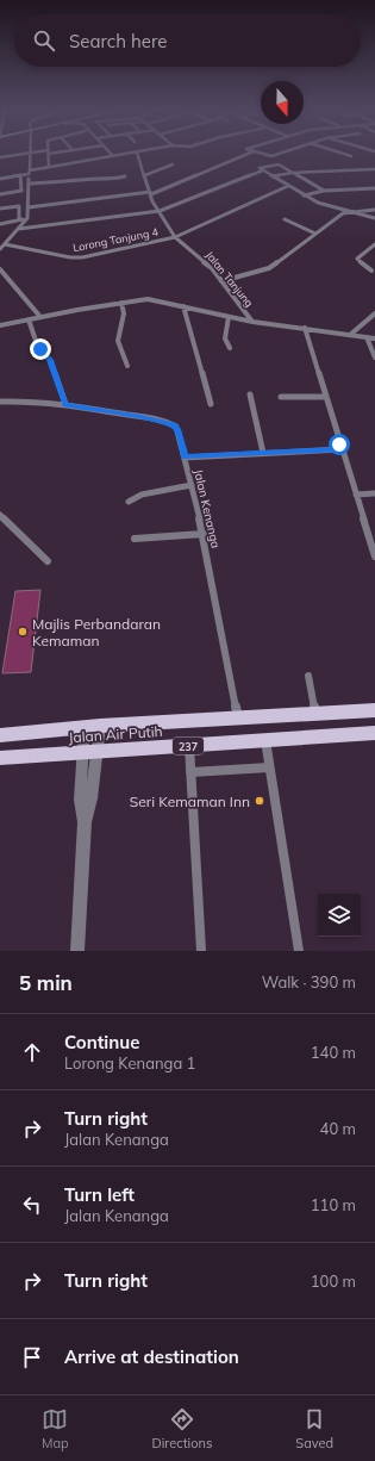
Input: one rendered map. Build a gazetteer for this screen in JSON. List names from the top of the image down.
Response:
{
  "streets": {
    "main road": ["Jalan Air Putih", "237"],
    "street": ["Lorong Tanjung 4", "Jalan Tanjung", "Jalan Kenanga"]
  },
  "crossings": [
    ["Lorong Tanjung 4", "Jalan Tanjung"],
    ["Jalan Kenanga", "Jalan Air Putih"]
  ],
  "places": ["Majlis Perbandaran Kemaman", "Seri Kemaman Inn"],
  "north": "bottom",
  "page": {
    "search": "Search here",
    "heading": ["5 min", "Walk · 390 m"],
    "list": [
      ["Continue", "Lorong Kenanga 1", "140 m"],
      ["Turn right", "Jalan Kenanga", "40 m"],
      ["Turn left", "Jalan Kenanga", "110 m"],
      ["Turn right", "100 m"],
      "Arrive at destination"
    ],
    "nav": ["Map", "Directions", "Saved"]
  }
}
